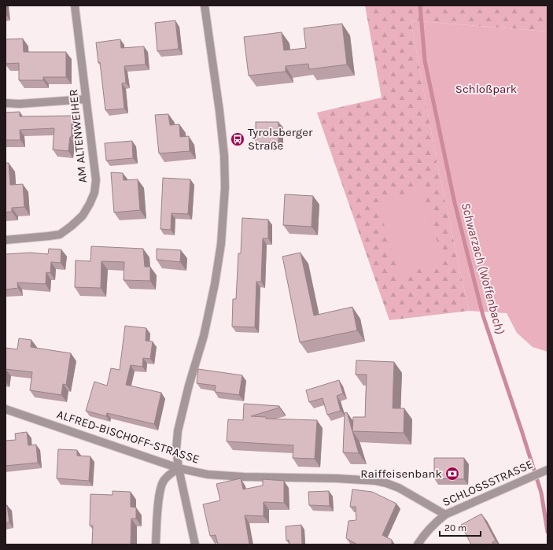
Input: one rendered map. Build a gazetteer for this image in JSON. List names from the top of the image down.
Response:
{
  "streets": {
    "street": ["AM ALTENWEIHER", "ALFRED-BISCHOFF-STRASSE", "SCHLOSSSTRASSE"]
  },
  "crossings": [
    ["ALFRED-BISCHOFF-STRASSE", "SCHLOSSSTRASSE"]
  ],
  "water": ["Schwarzach (Woffenbach)"],
  "parks": ["Schloßpark"],
  "places": {
    "bus stop": ["Tyrolsberger Straße"],
    "bank": ["Raiffeisenbank"]
  },
  "scale_bar": "20 m"
}
